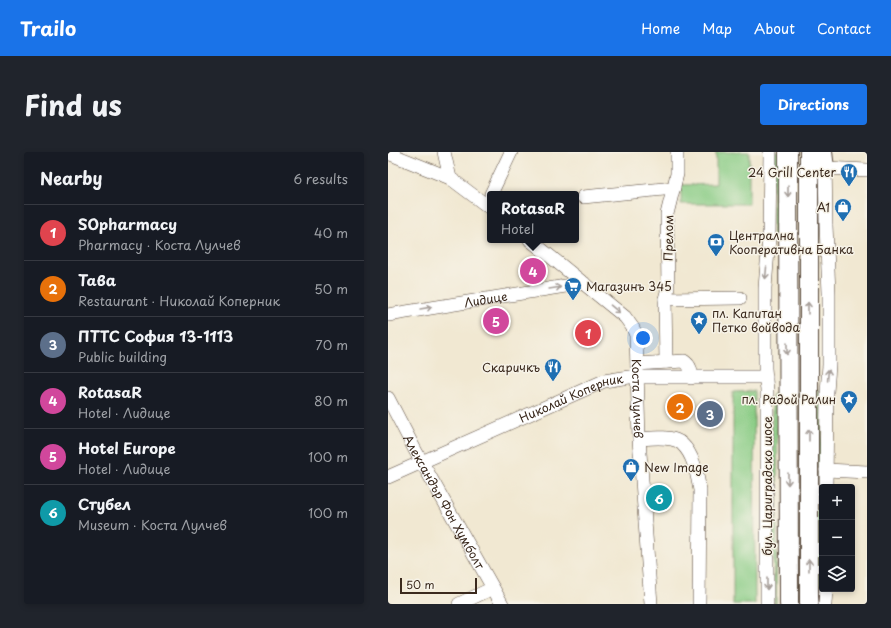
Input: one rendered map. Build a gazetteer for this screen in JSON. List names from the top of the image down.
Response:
{
  "streets": {
    "highway": ["бул. Цариградско шосе"],
    "street": [
      "Прелом",
      "Лидице",
      "Коста Лулчев",
      "Николай Коперник",
      "Александър Фон Хумболт"
    ]
  },
  "crossings": [
    ["Лидице", "Коста Лулчев"],
    ["Коста Лулчев", "Николай Коперник"],
    ["Николай Коперник", "бул. Цариградско шосе"],
    ["Николай Коперник", "Александър Фон Хумболт"]
  ],
  "one_way": ["Лидице"],
  "places": {
    "restaurant": ["24 Grill Center", "Скаричкъ"],
    "shop": ["A1", "New Image"],
    "bank": ["Централна Кооперативна Банка"],
    "supermarket": ["Магазинъ 345"],
    "place": ["пл. Капитан Петко войвода", "пл. Радой Ралин"]
  },
  "scale_bar": "50 m",
  "page": {
    "header": "Trailo",
    "nav": [
      "Home",
      "Map",
      "About",
      "Contact"
    ],
    "title": "Find us",
    "buttons": "Directions",
    "heading": ["Nearby", "6 results"],
    "popup": ["RotasaR", "Hotel"],
    "list": [
      {
        "mark": "1",
        "name": "SOpharmacy",
        "note": "Pharmacy · Коста Лулчев",
        "value": "40 m"
      },
      {
        "mark": "2",
        "name": "Тава",
        "note": "Restaurant · Николай Коперник",
        "value": "50 m"
      },
      {
        "mark": "3",
        "name": "ПТТС София 13-1113",
        "note": "Public building",
        "value": "70 m"
      },
      {
        "mark": "4",
        "name": "RotasaR",
        "note": "Hotel · Лидице",
        "value": "80 m"
      },
      {
        "mark": "5",
        "name": "Hotel Europe",
        "note": "Hotel · Лидице",
        "value": "100 m"
      },
      {
        "mark": "6",
        "name": "Стубел",
        "note": "Museum · Коста Лулчев",
        "value": "100 m"
      }
    ],
    "pins": [
      "4",
      "5",
      "1",
      "2",
      "3",
      "6"
    ],
    "map_buttons": ["+", "−"],
    "scale": "50 m"
  }
}
